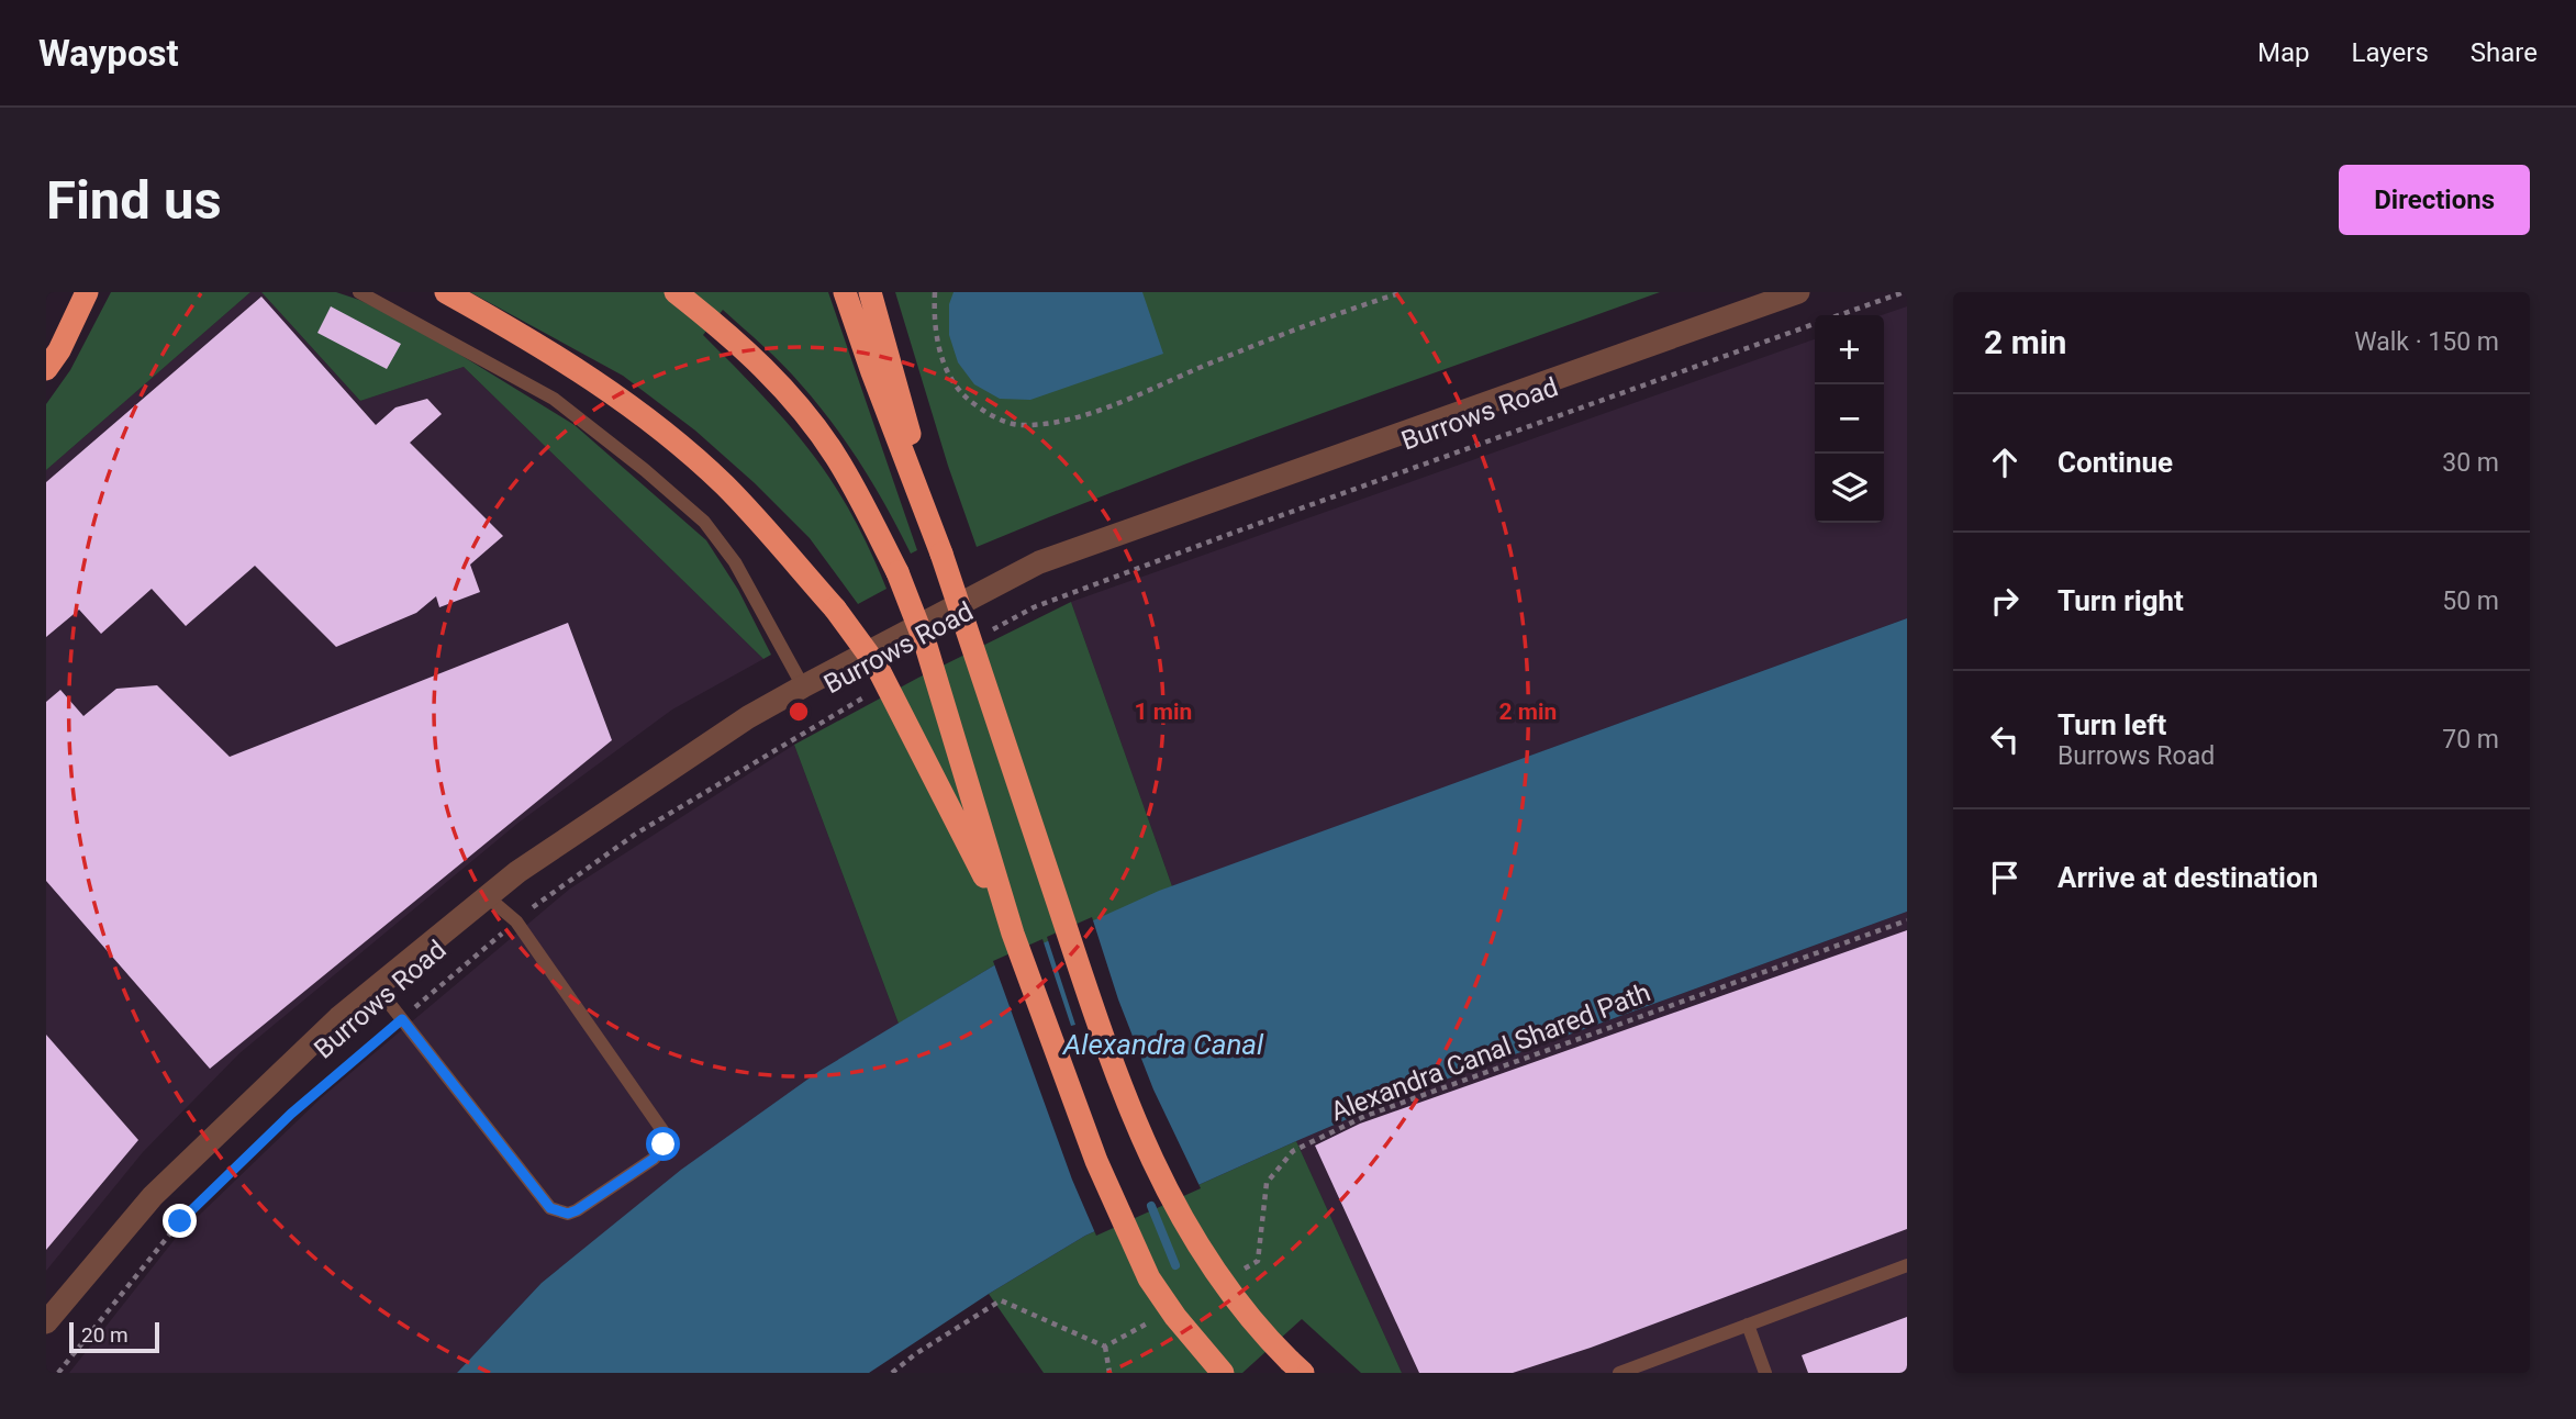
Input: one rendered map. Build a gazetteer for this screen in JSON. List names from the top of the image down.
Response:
{
  "streets": {
    "street": ["Burrows Road"],
    "path": ["Alexandra Canal Shared Path"]
  },
  "water": ["Alexandra Canal"],
  "scale_bar": "20 m",
  "page": {
    "header": "Waypost",
    "nav": ["Map", "Layers", "Share"],
    "buttons": "Directions",
    "title": "Find us",
    "heading": ["2 min", "Walk · 150 m"],
    "map_buttons": ["+", "−"],
    "list": [
      ["Continue", "30 m"],
      ["Turn right", "50 m"],
      ["Turn left", "Burrows Road", "70 m"],
      "Arrive at destination"
    ],
    "scale": "20 m"
  },
  "rings": ["1 min", "2 min"]
}
